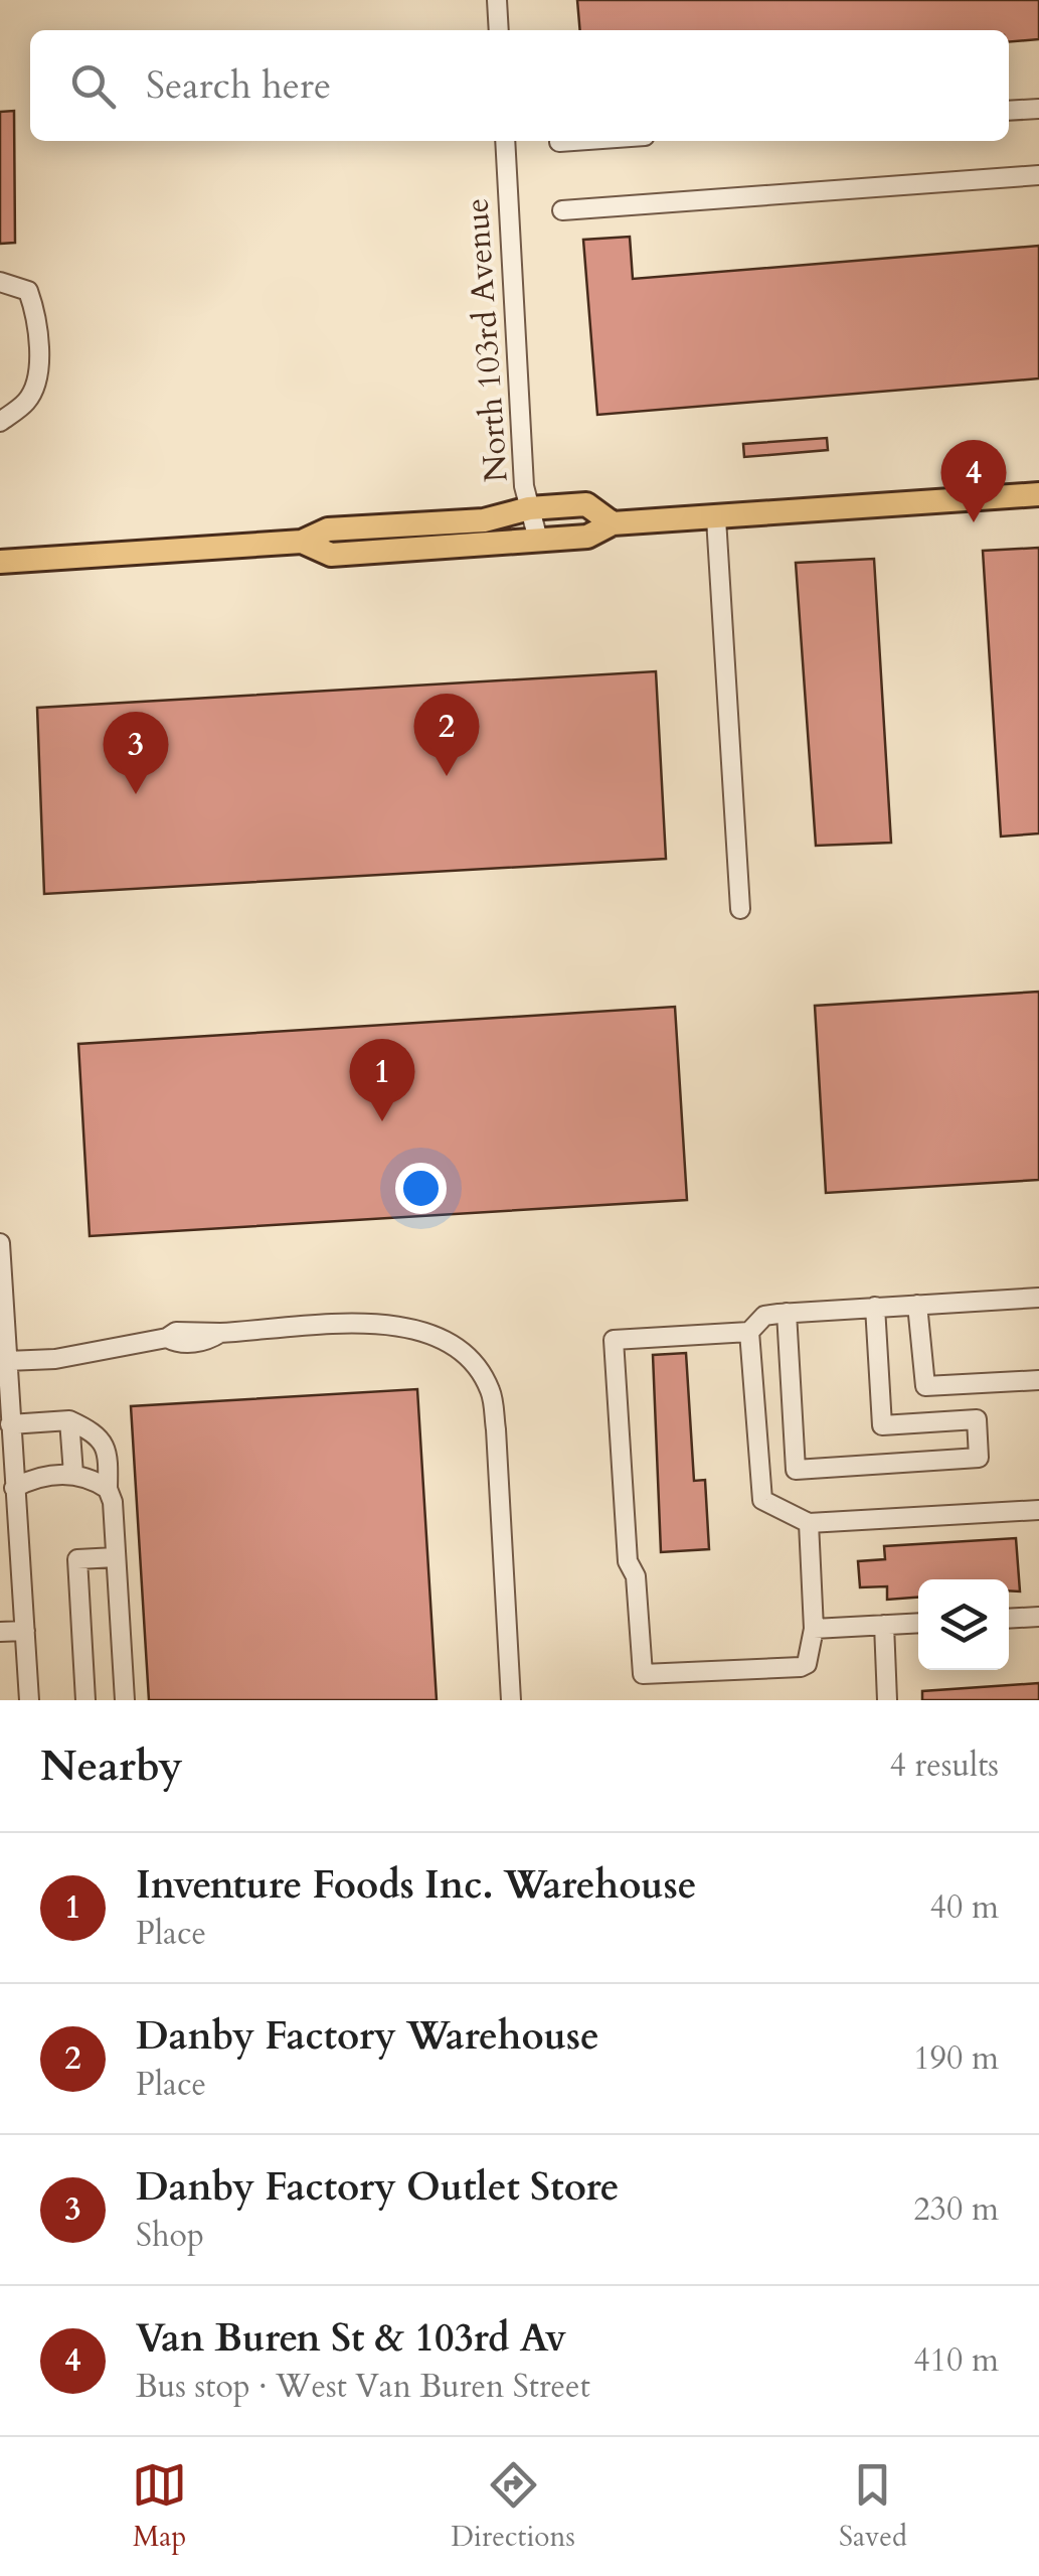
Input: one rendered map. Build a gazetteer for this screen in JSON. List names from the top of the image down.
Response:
{
  "streets": {
    "street": ["North 103rd Avenue"]
  },
  "page": {
    "search": "Search here",
    "pins": [
      "4",
      "2",
      "3",
      "1"
    ],
    "heading": ["Nearby", "4 results"],
    "list": [
      {
        "mark": "1",
        "name": "Inventure Foods Inc. Warehouse",
        "note": "Place",
        "value": "40 m"
      },
      {
        "mark": "2",
        "name": "Danby Factory Warehouse",
        "note": "Place",
        "value": "190 m"
      },
      {
        "mark": "3",
        "name": "Danby Factory Outlet Store",
        "note": "Shop",
        "value": "230 m"
      },
      {
        "mark": "4",
        "name": "Van Buren St & 103rd Av",
        "note": "Bus stop · West Van Buren Street",
        "value": "410 m"
      }
    ],
    "nav": ["Map", "Directions", "Saved"]
  }
}
